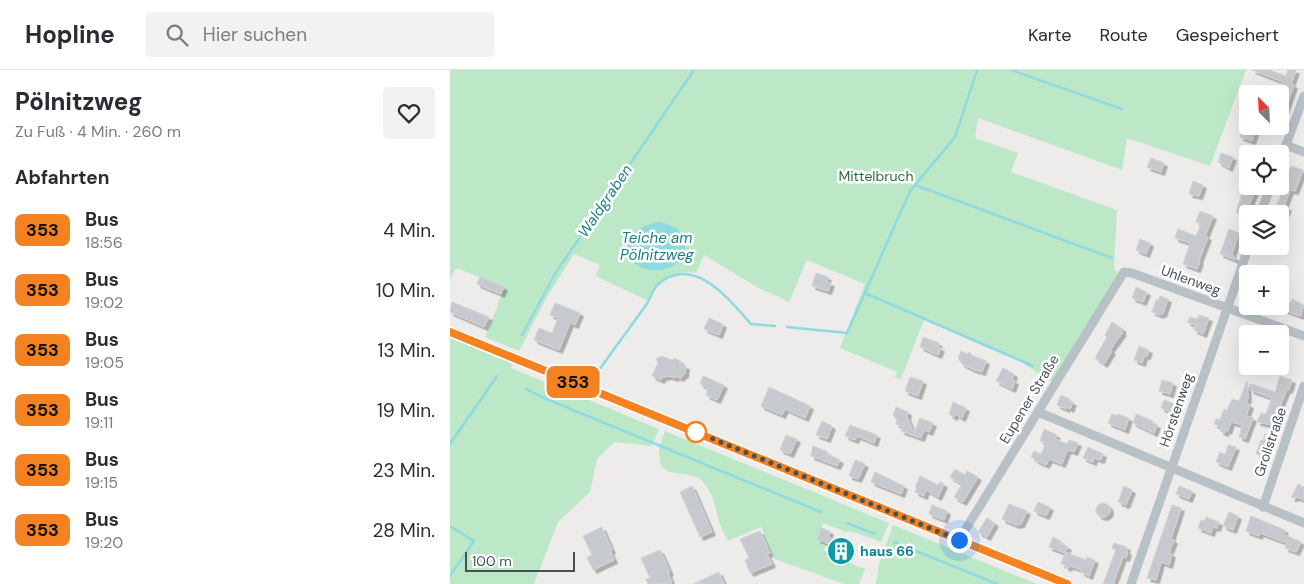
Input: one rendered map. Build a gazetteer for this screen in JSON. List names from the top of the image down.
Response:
{
  "streets": {
    "street": [
      "Uhlenweg",
      "Eupener Straße",
      "Hörstenweg",
      "Grollstraße"
    ]
  },
  "crossings": [
    ["Uhlenweg", "Eupener Straße"],
    ["Uhlenweg", "Hörstenweg"]
  ],
  "water": ["Waldgraben", "Teiche am Pölnitzweg"],
  "parks": ["Mittelbruch"],
  "places": {
    "building": ["haus 66"]
  },
  "lines": ["bus line 353"],
  "scale_bar": "100 m",
  "north": "top left",
  "page": {
    "header": "Hopline",
    "search": "Hier suchen",
    "nav": ["Karte", "Route", "Gespeichert"],
    "heading": [
      ["Pölnitzweg", "Zu Fuß · 4 Min. · 260 m"],
      "Abfahrten"
    ],
    "on_map": "353",
    "map_buttons": ["+", "−"],
    "list": [
      {
        "mark": "353",
        "name": "Bus",
        "note": "18:56",
        "value": "4 Min."
      },
      {
        "mark": "353",
        "name": "Bus",
        "note": "19:02",
        "value": "10 Min."
      },
      {
        "mark": "353",
        "name": "Bus",
        "note": "19:05",
        "value": "13 Min."
      },
      {
        "mark": "353",
        "name": "Bus",
        "note": "19:11",
        "value": "19 Min."
      },
      {
        "mark": "353",
        "name": "Bus",
        "note": "19:15",
        "value": "23 Min."
      },
      {
        "mark": "353",
        "name": "Bus",
        "note": "19:20",
        "value": "28 Min."
      }
    ],
    "scale": "100 m"
  }
}
